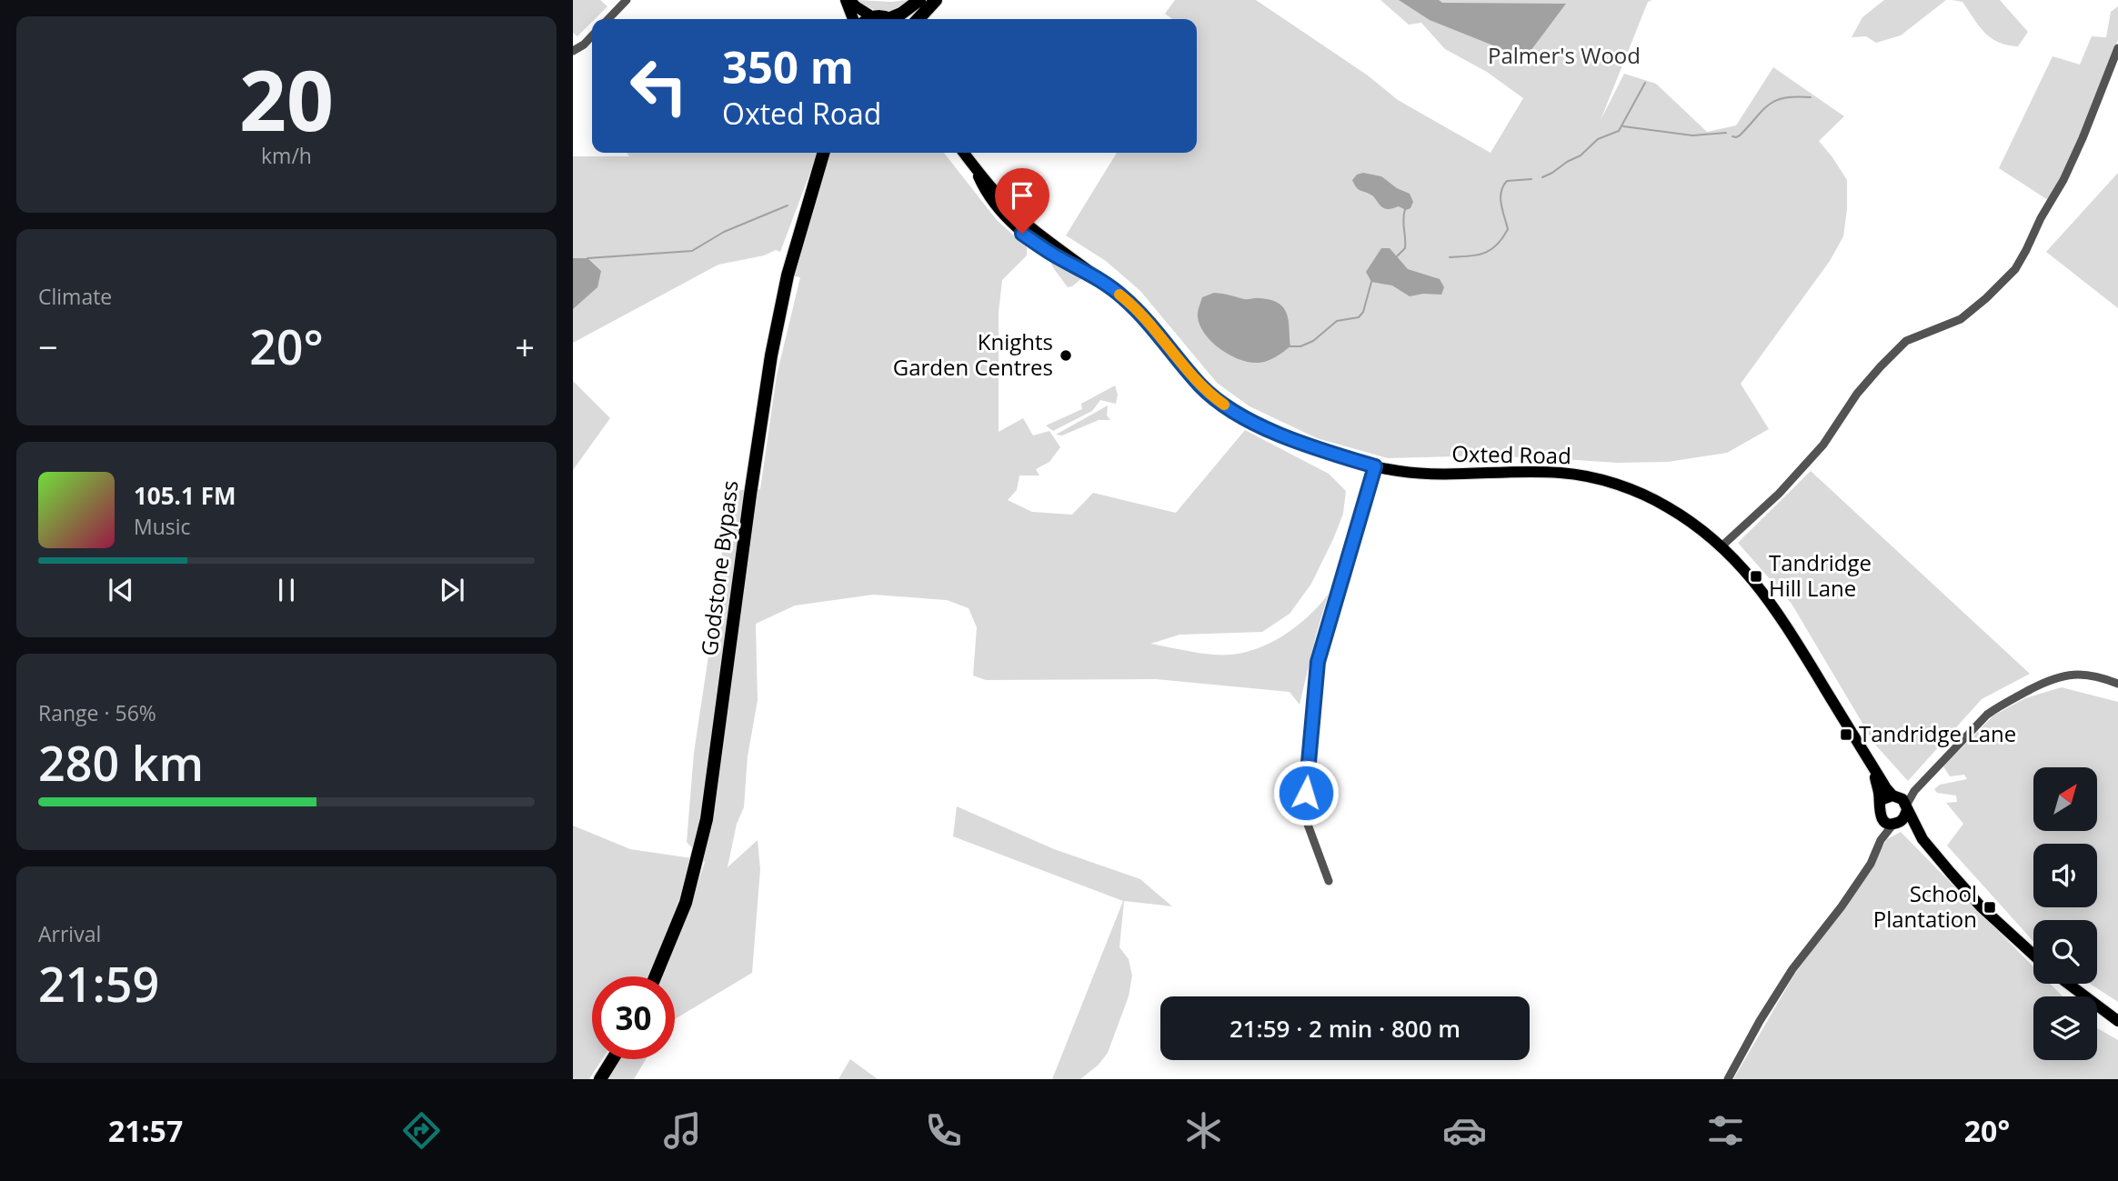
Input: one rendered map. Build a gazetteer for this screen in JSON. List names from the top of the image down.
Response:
{
  "streets": {
    "highway": ["Godstone Bypass"],
    "main road": ["Oxted Road"]
  },
  "parks": ["Palmer's Wood"],
  "places": {
    "other": ["Knights Garden Centres"],
    "transit": ["Tandridge Hill Lane", "Tandridge Lane", "School Plantation"]
  },
  "north": "top right",
  "page": {
    "tile": [
      ["20", "km/h"],
      "Climate",
      ["Range · 56%", "280 km"],
      ["Arrival", "21:59"]
    ],
    "turn": ["350 m", "Oxted Road"],
    "heat": ["−", "20°", "+"],
    "song": ["105.1 FM", "Music"],
    "limit": "30",
    "trip": "21:59 · 2 min · 800 m",
    "tabs": ["21:57", "20°"]
  }
}
